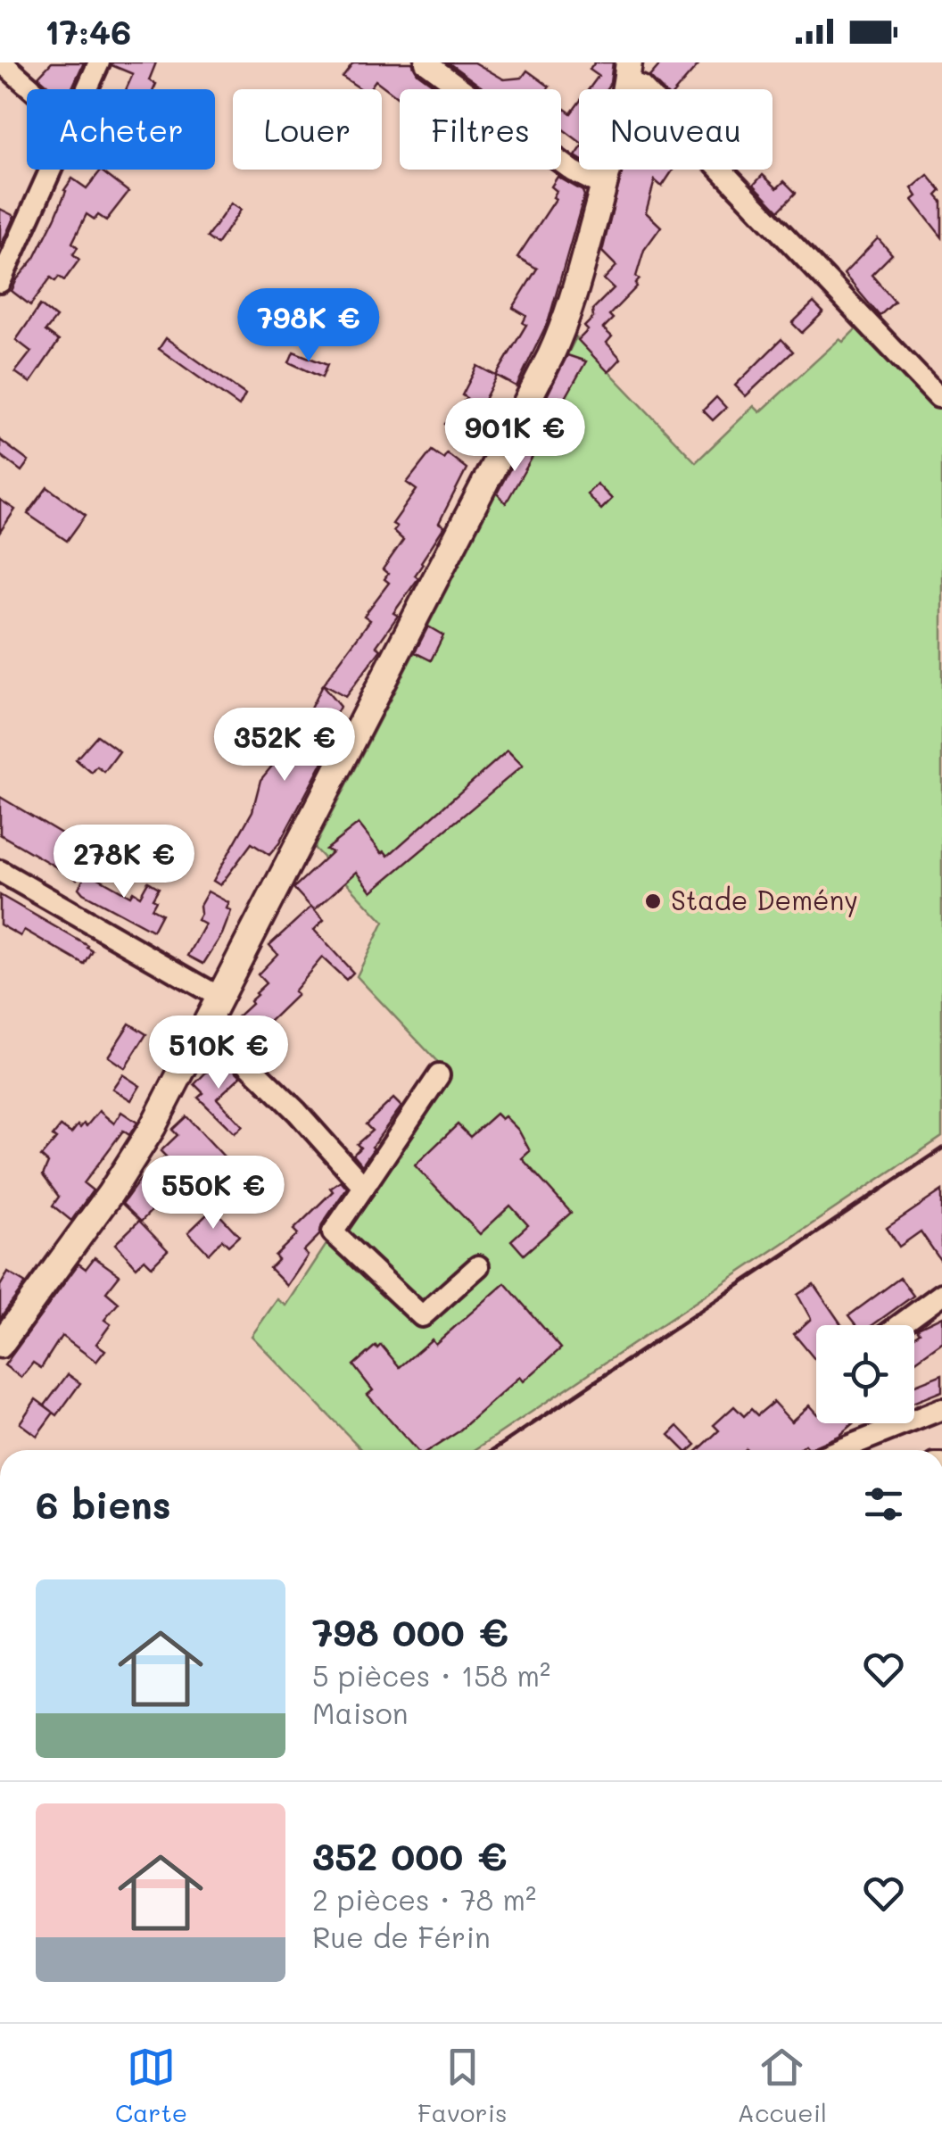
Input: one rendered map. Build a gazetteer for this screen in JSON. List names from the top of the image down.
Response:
{
  "places": ["Stade Demény"],
  "page": {
    "status": "17:46",
    "chip": [
      "Acheter",
      "Louer",
      "Filtres",
      "Nouveau"
    ],
    "price": [
      "798K €",
      "901K €",
      "352K €",
      "278K €",
      "510K €",
      "550K €"
    ],
    "heading": "6 biens",
    "list": [
      {
        "name": "798 000 €",
        "note": "5 pièces · 158 m² · Maison"
      },
      {
        "name": "352 000 €",
        "note": "2 pièces · 78 m² · Rue de Férin"
      }
    ],
    "tabs": ["Carte", "Favoris", "Accueil"]
  }
}
